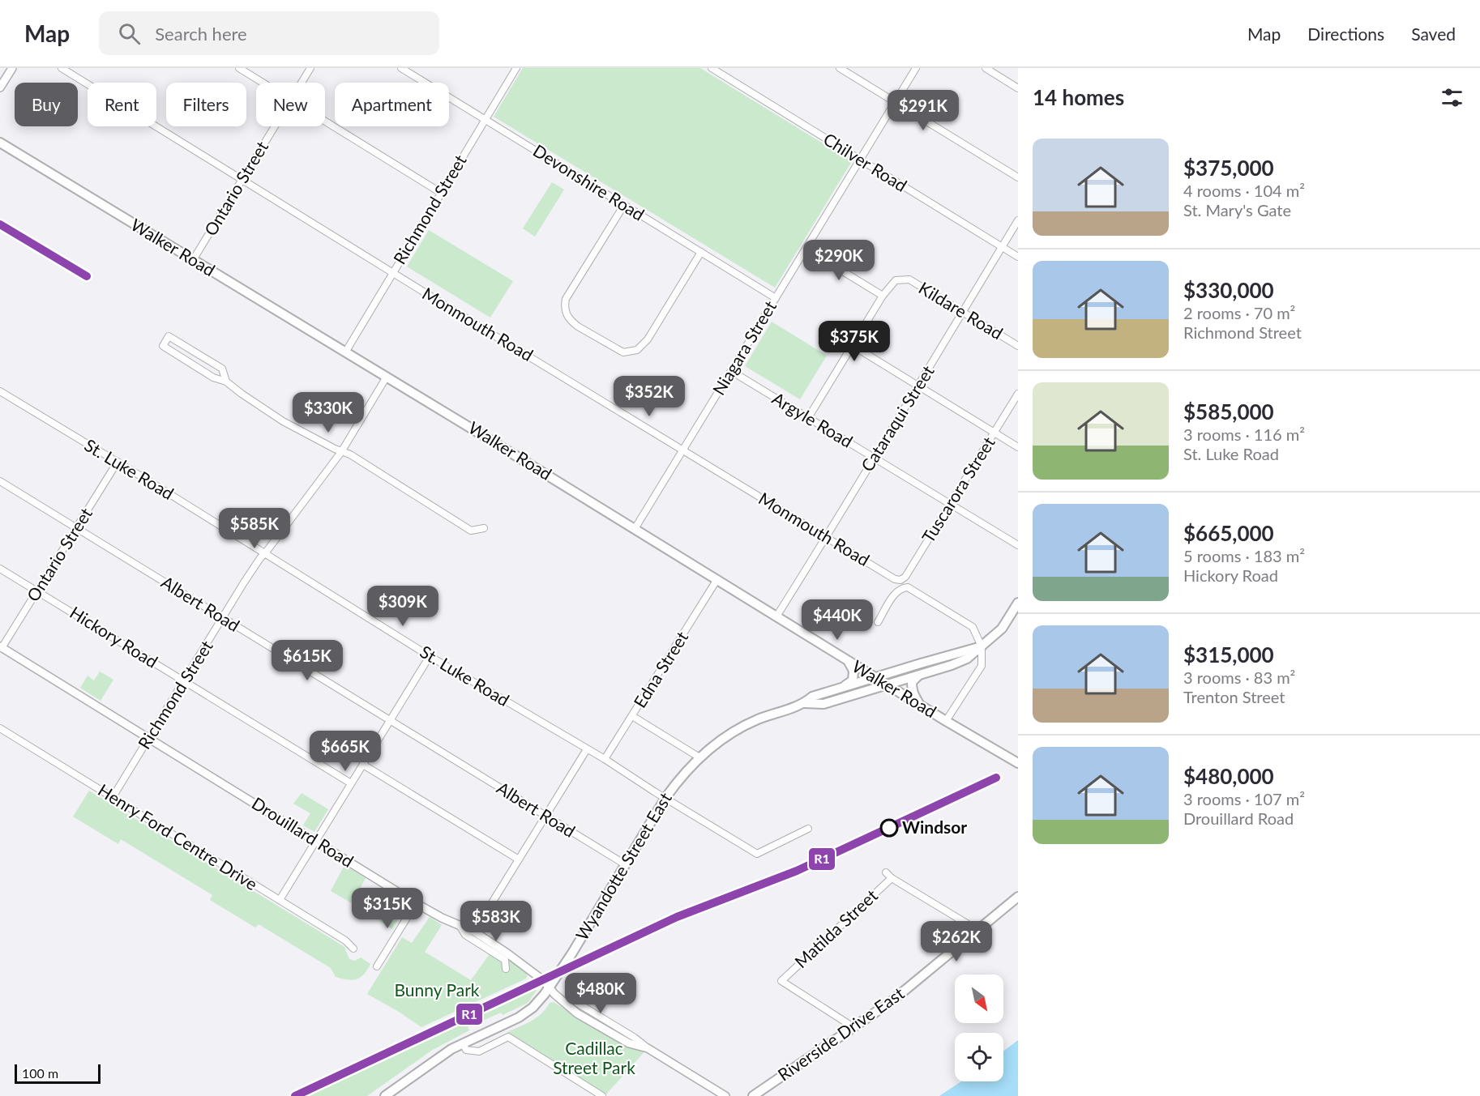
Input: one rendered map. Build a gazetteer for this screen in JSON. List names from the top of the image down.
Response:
{
  "streets": {
    "main road": ["Walker Road", "Wyandotte Street East", "Riverside Drive East"],
    "street": [
      "Chilver Road",
      "Devonshire Road",
      "Ontario Street",
      "Richmond Street",
      "Kildare Road",
      "Monmouth Road",
      "Niagara Street",
      "Cataraqui Street",
      "Argyle Road",
      "St. Luke Road",
      "Tuscarora Street",
      "Albert Road",
      "Hickory Road",
      "Edna Street",
      "Drouillard Road",
      "Henry Ford Centre Drive",
      "Matilda Street"
    ]
  },
  "crossings": [
    ["Chilver Road", "Niagara Street"],
    ["Chilver Road", "Cataraqui Street"],
    ["Devonshire Road", "Richmond Street"],
    ["Devonshire Road", "Niagara Street"],
    ["Ontario Street", "Walker Road"],
    ["Ontario Street", "Monmouth Road"],
    ["Ontario Street", "St. Luke Road"],
    ["Ontario Street", "Albert Road"],
    ["Ontario Street", "Hickory Road"],
    ["Ontario Street", "Drouillard Road"],
    ["Richmond Street", "Walker Road"],
    ["Richmond Street", "Monmouth Road"],
    ["Richmond Street", "St. Luke Road"],
    ["Richmond Street", "Albert Road"],
    ["Richmond Street", "Hickory Road"],
    ["Richmond Street", "Drouillard Road"],
    ["Richmond Street", "Henry Ford Centre Drive"],
    ["Walker Road", "Niagara Street"],
    ["Walker Road", "Cataraqui Street"],
    ["Walker Road", "Edna Street"],
    ["Walker Road", "Wyandotte Street East"],
    ["Kildare Road", "Cataraqui Street"],
    ["Kildare Road", "Argyle Road"],
    ["Monmouth Road", "Niagara Street"],
    ["Monmouth Road", "Cataraqui Street"],
    ["Monmouth Road", "Tuscarora Street"],
    ["Niagara Street", "Argyle Road"],
    ["Cataraqui Street", "Argyle Road"],
    ["Argyle Road", "Tuscarora Street"],
    ["St. Luke Road", "Edna Street"],
    ["St. Luke Road", "Wyandotte Street East"],
    ["Albert Road", "Wyandotte Street East"],
    ["Drouillard Road", "Wyandotte Street East"],
    ["Matilda Street", "Riverside Drive East"]
  ],
  "parks": ["Bunny Park", "Cadillac Street Park"],
  "places": ["Windsor"],
  "lines": ["transit line R1"],
  "scale_bar": "100 m",
  "north": "bottom right",
  "page": {
    "header": "Map",
    "search": "Search here",
    "nav": ["Map", "Directions", "Saved"],
    "heading": "14 homes",
    "chip": [
      "Buy",
      "Rent",
      "Filters",
      "New",
      "Apartment"
    ],
    "price": [
      "$291K",
      "$290K",
      "$375K",
      "$352K",
      "$330K",
      "$585K",
      "$309K",
      "$440K",
      "$615K",
      "$665K",
      "$315K",
      "$583K",
      "$262K",
      "$480K"
    ],
    "list": [
      {
        "name": "$375,000",
        "note": "4 rooms · 104 m² · St. Mary's Gate"
      },
      {
        "name": "$330,000",
        "note": "2 rooms · 70 m² · Richmond Street"
      },
      {
        "name": "$585,000",
        "note": "3 rooms · 116 m² · St. Luke Road"
      },
      {
        "name": "$665,000",
        "note": "5 rooms · 183 m² · Hickory Road"
      },
      {
        "name": "$315,000",
        "note": "3 rooms · 83 m² · Trenton Street"
      },
      {
        "name": "$480,000",
        "note": "3 rooms · 107 m² · Drouillard Road"
      }
    ],
    "scale": "100 m"
  }
}
